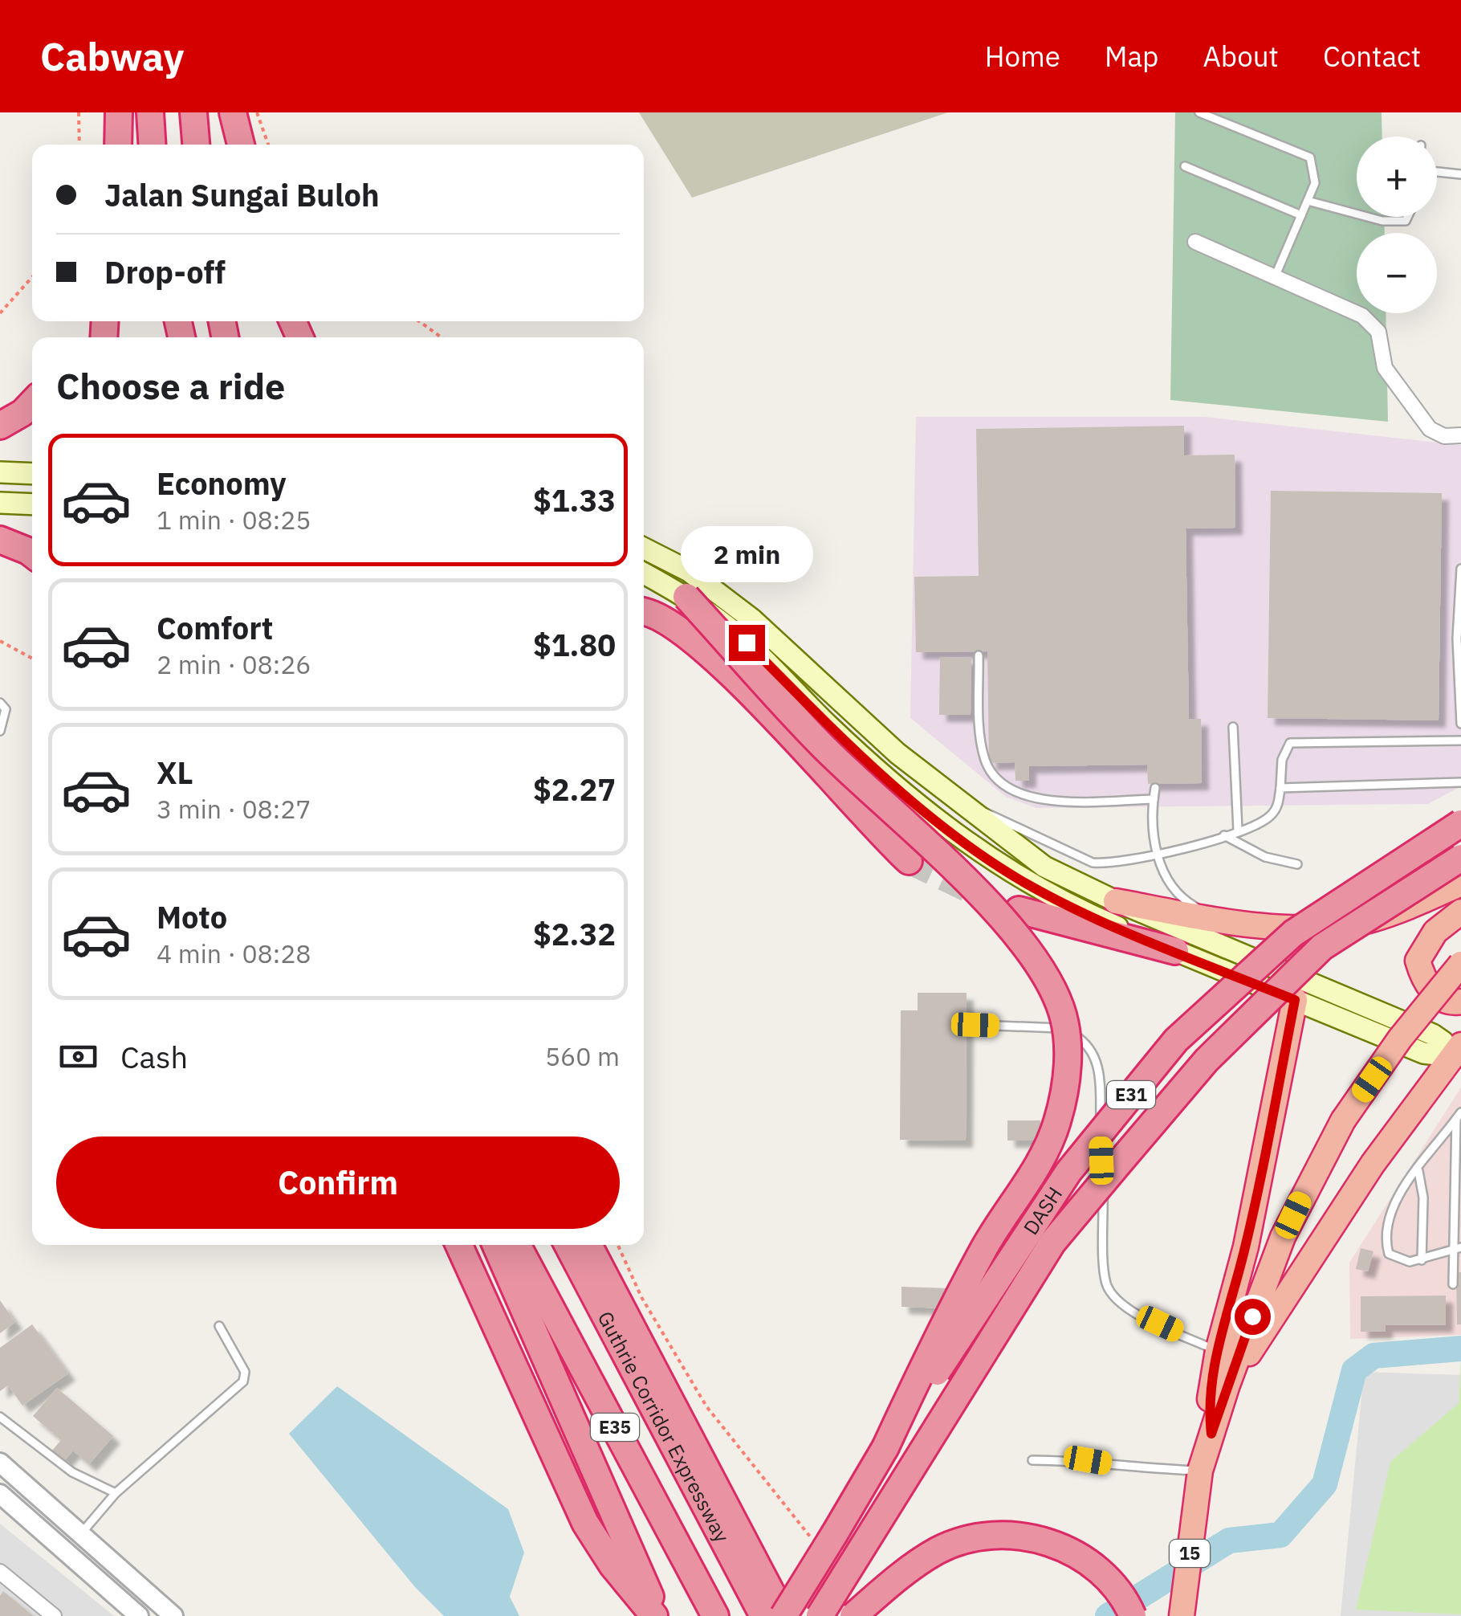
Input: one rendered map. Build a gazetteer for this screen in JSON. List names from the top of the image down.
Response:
{
  "streets": {
    "highway": [
      "E31",
      "DASH",
      "E35",
      "Guthrie Corridor Expressway",
      "15"
    ]
  },
  "page": {
    "header": "Cabway",
    "nav": [
      "Home",
      "Map",
      "About",
      "Contact"
    ],
    "map_buttons": ["+", "−"],
    "banner": ["Jalan Sungai Buloh", "Drop-off"],
    "heading": "Choose a ride",
    "list": [
      {
        "name": "Economy",
        "note": "1 min · 08:25",
        "value": "$1.33"
      },
      {
        "name": "Comfort",
        "note": "2 min · 08:26",
        "value": "$1.80"
      },
      {
        "name": "XL",
        "note": "3 min · 08:27",
        "value": "$2.27"
      },
      {
        "name": "Moto",
        "note": "4 min · 08:28",
        "value": "$2.32"
      }
    ],
    "bubble": "2 min",
    "pay": ["Cash", "560 m"],
    "buttons": "Confirm"
  }
}
